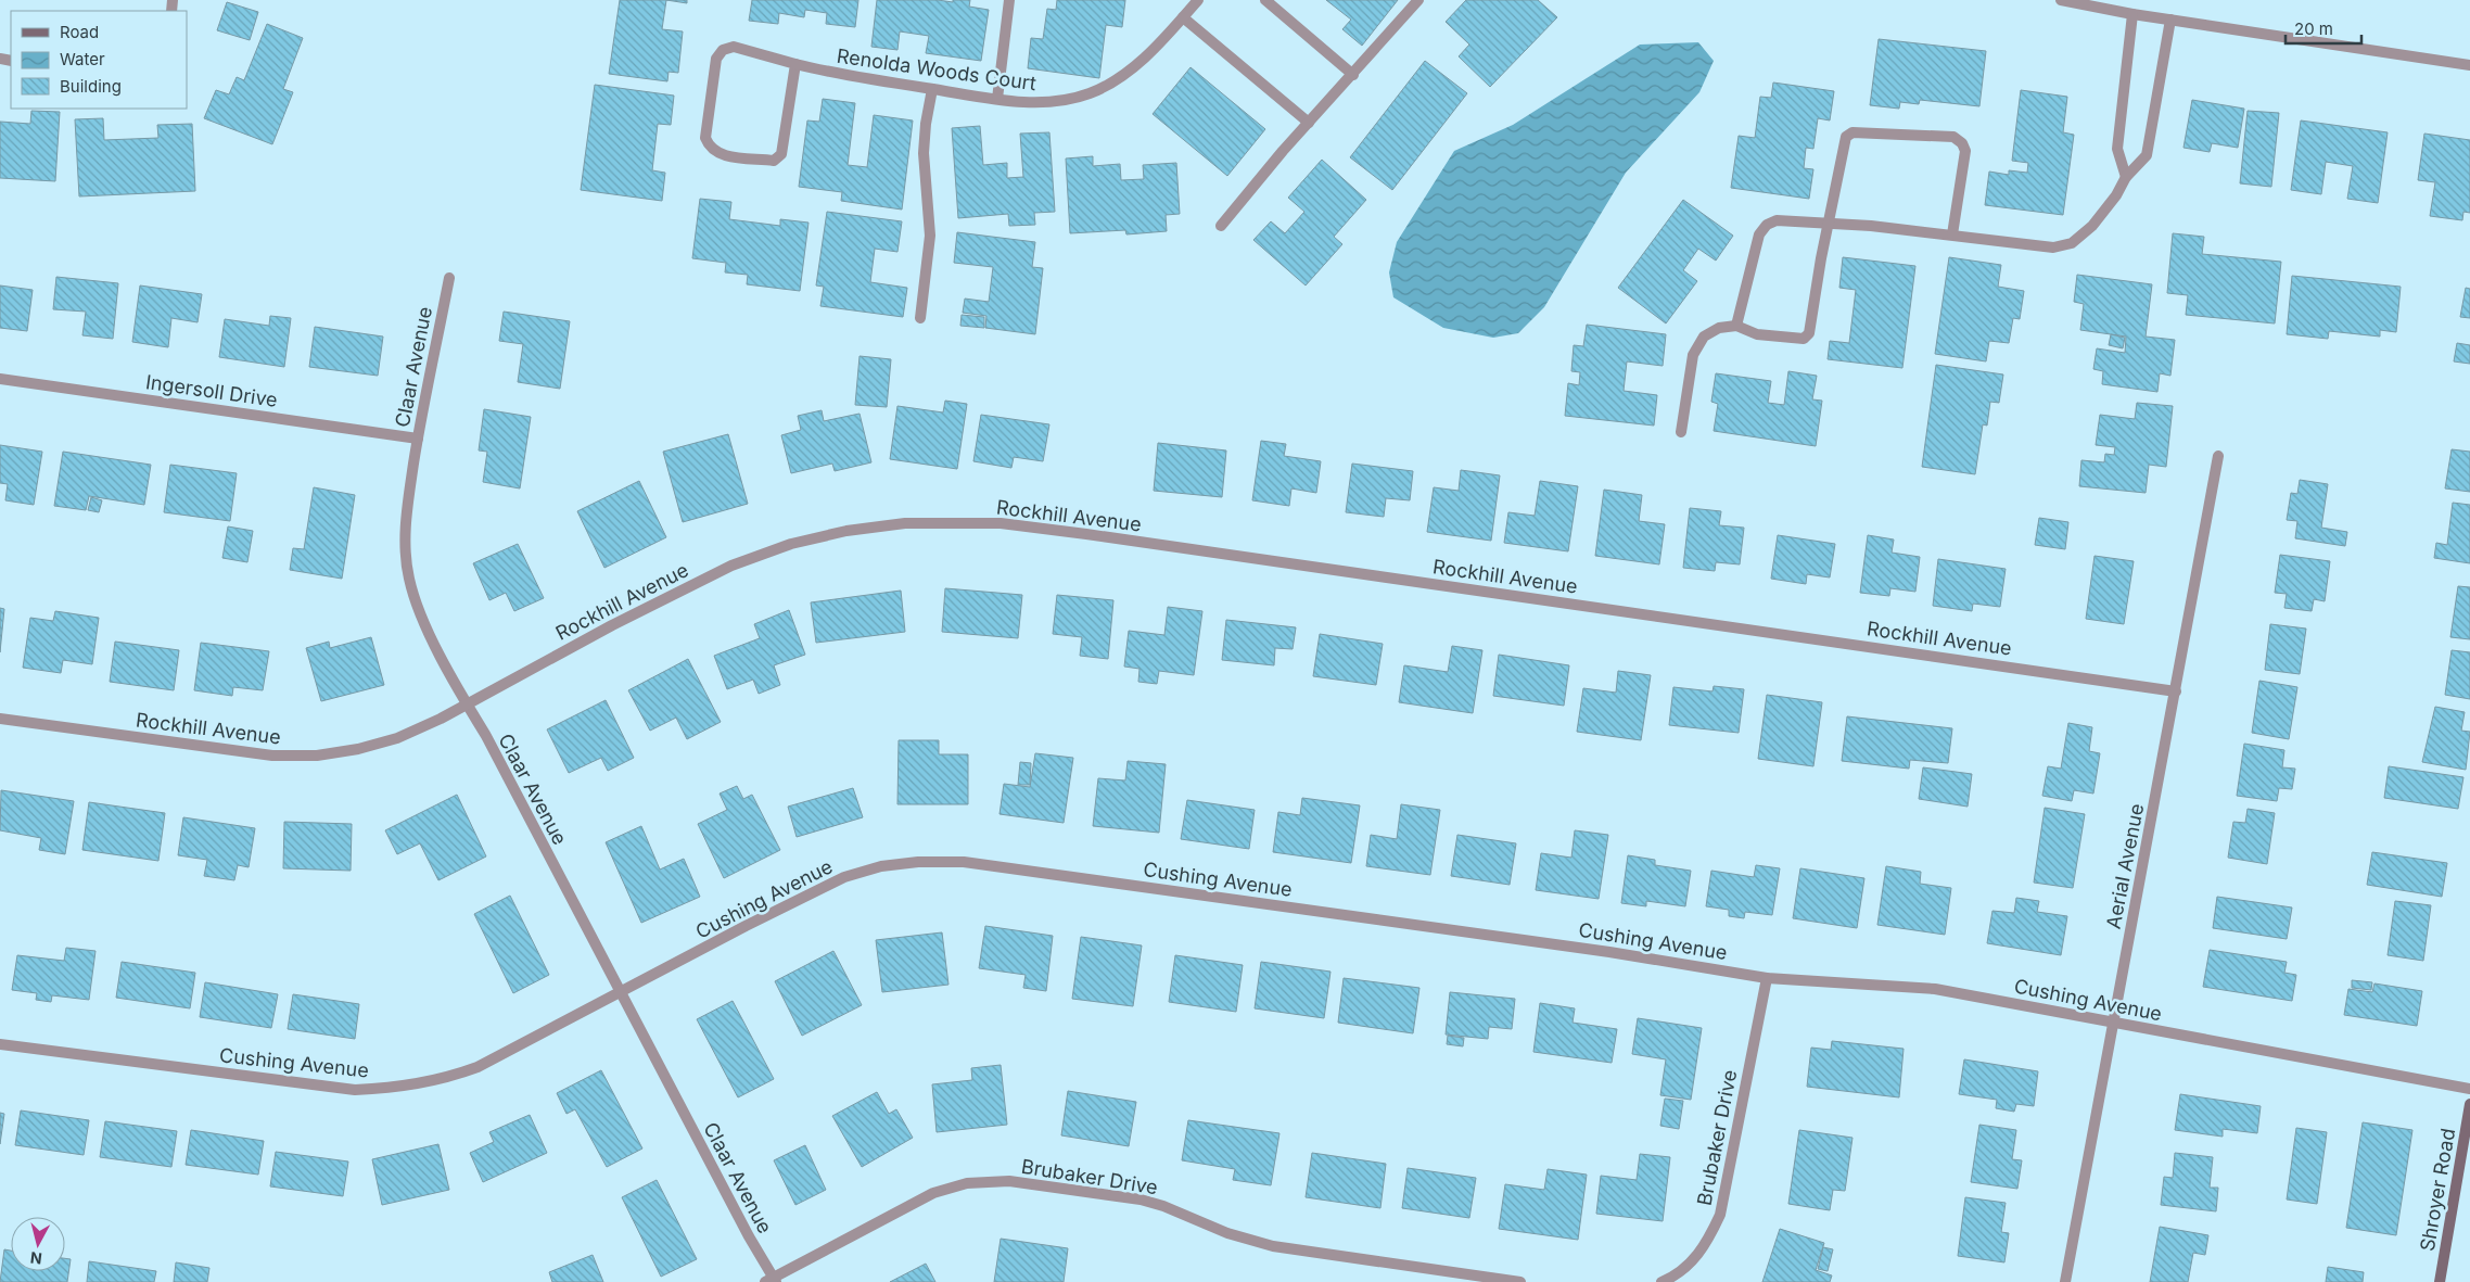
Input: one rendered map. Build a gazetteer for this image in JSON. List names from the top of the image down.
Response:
{
  "streets": {
    "main road": ["Shroyer Road"],
    "street": [
      "Renolda Woods Court",
      "Claar Avenue",
      "Ingersoll Drive",
      "Rockhill Avenue",
      "Aerial Avenue",
      "Cushing Avenue",
      "Brubaker Drive"
    ]
  },
  "crossings": [
    ["Claar Avenue", "Ingersoll Drive"],
    ["Claar Avenue", "Rockhill Avenue"],
    ["Claar Avenue", "Cushing Avenue"],
    ["Claar Avenue", "Brubaker Drive"],
    ["Rockhill Avenue", "Aerial Avenue"],
    ["Aerial Avenue", "Cushing Avenue"],
    ["Cushing Avenue", "Brubaker Drive"]
  ],
  "legend": ["Road", "Water", "Building"],
  "scale_bar": "20 m",
  "north": "bottom"
}
